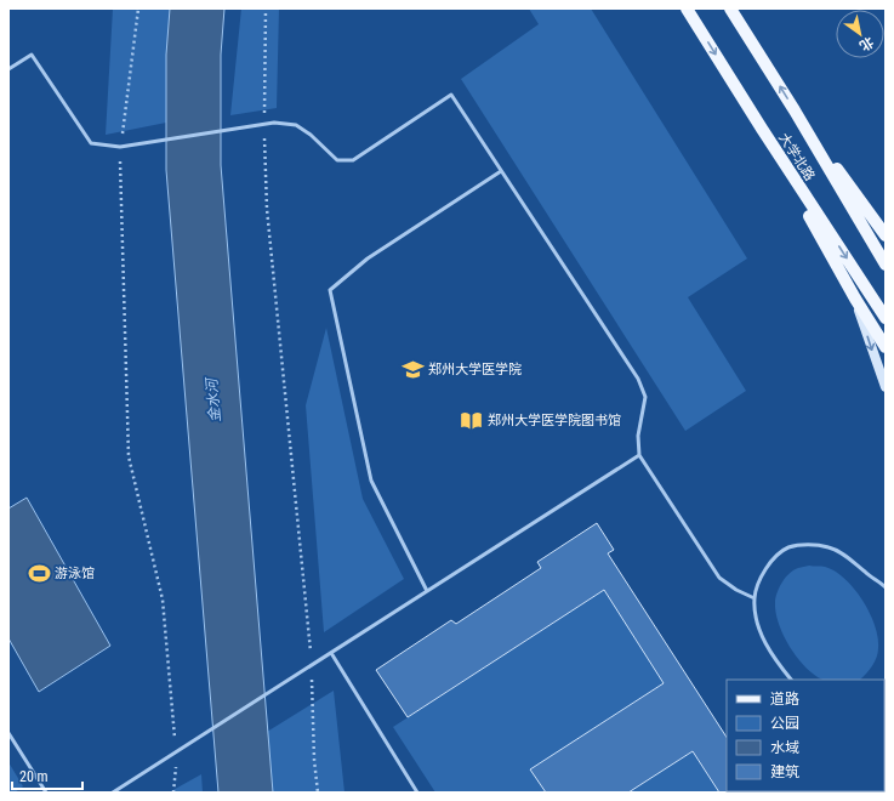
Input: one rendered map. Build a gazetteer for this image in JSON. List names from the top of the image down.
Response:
{
  "streets": {
    "main road": ["大学北路"]
  },
  "water": ["金水河"],
  "places": {
    "school or university": ["郑州大学医学院"],
    "library": ["郑州大学医学院图书馆"],
    "sports": ["游泳馆"]
  },
  "legend": [
    "道路",
    "公园",
    "水域",
    "建筑"
  ],
  "scale_bar": "20 m",
  "north": "bottom right"
}
